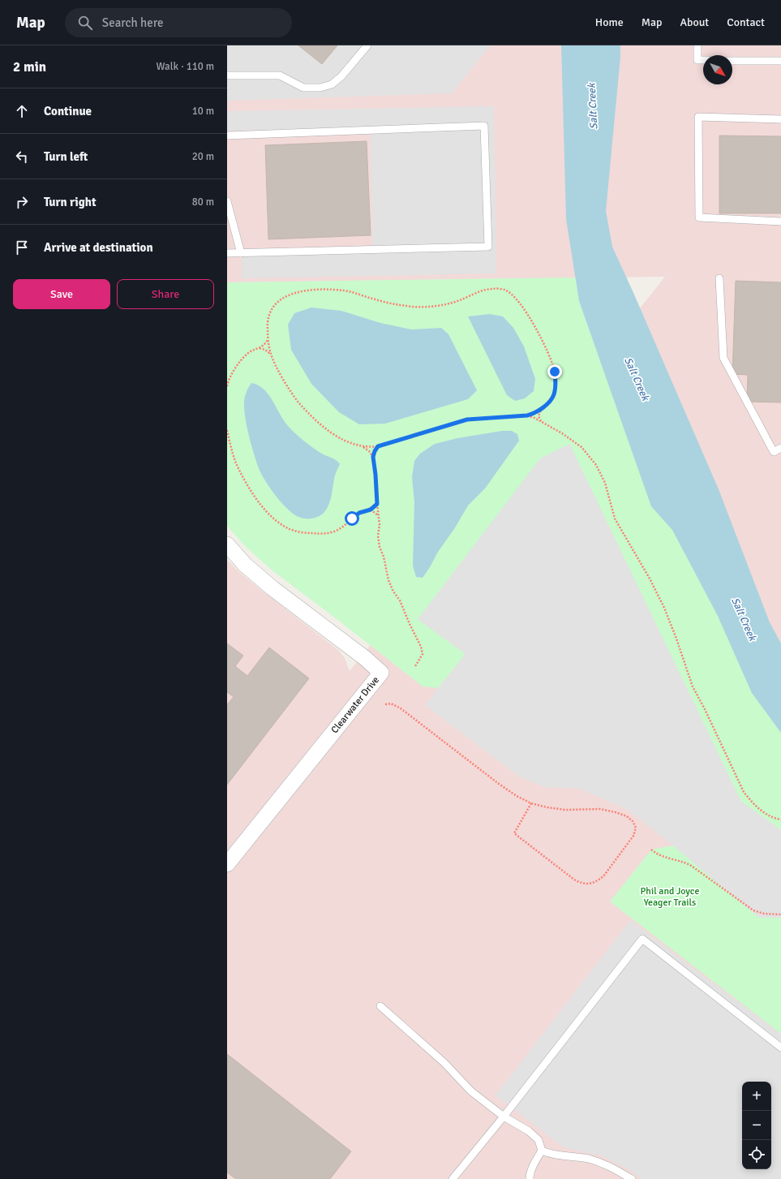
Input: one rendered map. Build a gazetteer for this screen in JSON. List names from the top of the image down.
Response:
{
  "streets": {
    "street": ["Clearwater Drive"]
  },
  "water": ["Salt Creek"],
  "parks": ["Phil and Joyce Yeager Trails"],
  "north": "bottom right",
  "page": {
    "header": "Map",
    "search": "Search here",
    "nav": [
      "Home",
      "Map",
      "About",
      "Contact"
    ],
    "heading": ["2 min", "Walk · 110 m"],
    "list": [
      ["Continue", "10 m"],
      ["Turn left", "20 m"],
      ["Turn right", "80 m"],
      "Arrive at destination"
    ],
    "buttons": ["Save", "Share"],
    "map_buttons": ["+", "−"]
  }
}
